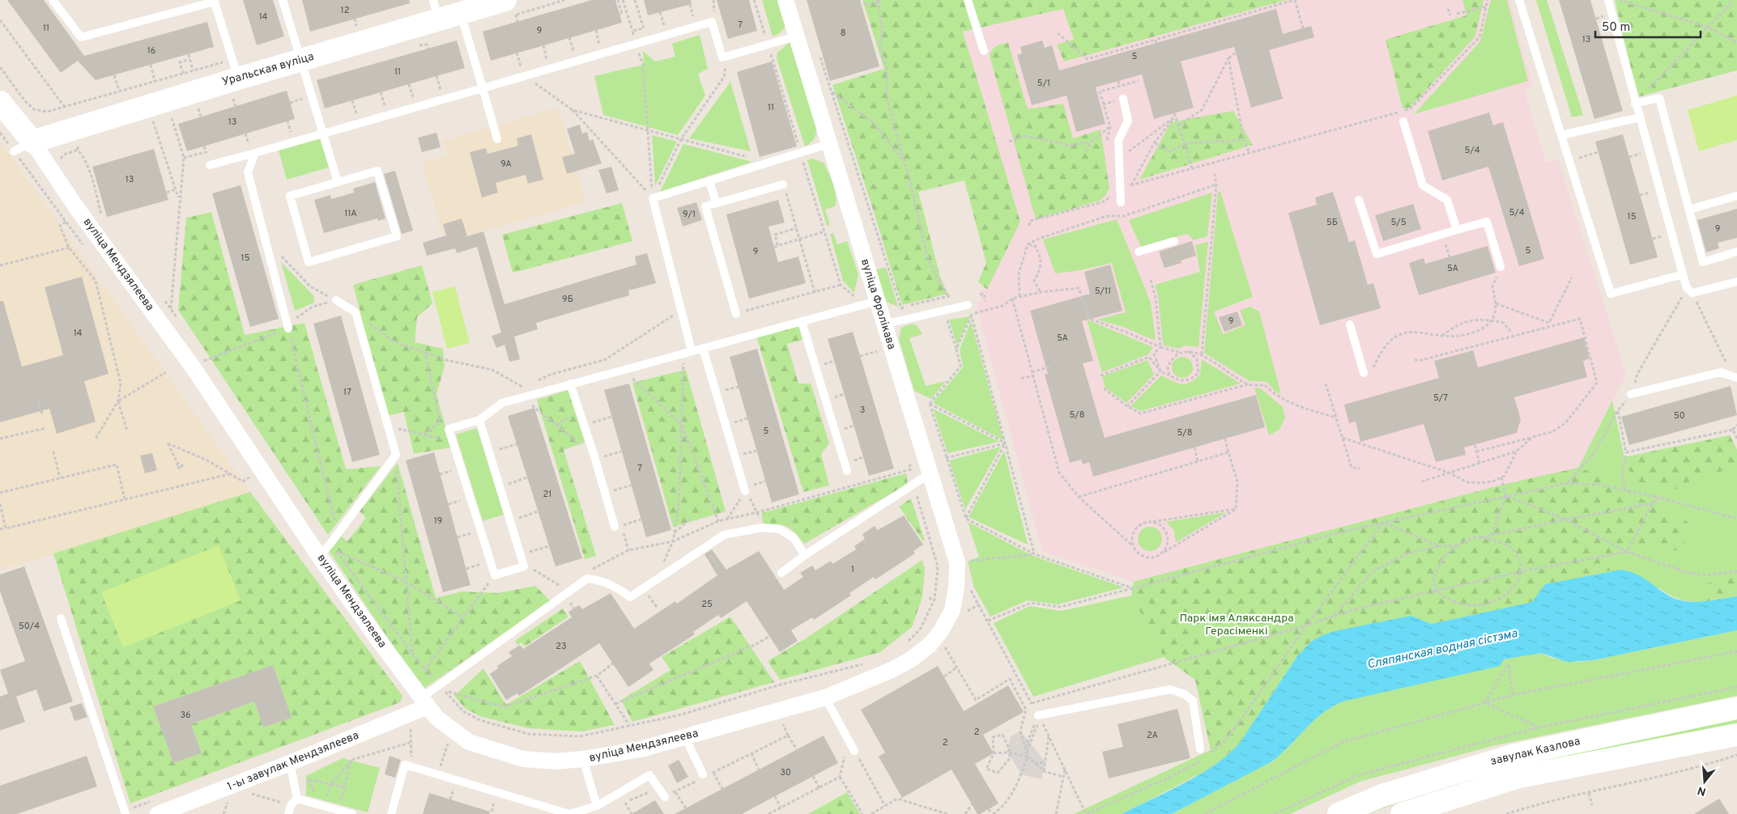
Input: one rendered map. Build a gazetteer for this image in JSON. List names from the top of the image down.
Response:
{
  "streets": {
    "main road": ["Уральская вуліца", "вуліца Мендзялеева", "завулак Казлова"],
    "street": ["вуліца Фролікава", "1-ы завулак Мендзялеева"]
  },
  "crossings": [
    ["Уральская вуліца", "вуліца Мендзялеева"],
    ["вуліца Мендзялеева", "вуліца Фролікава"],
    ["вуліца Мендзялеева", "1-ы завулак Мендзялеева"]
  ],
  "water": ["Сляпянская водная сістэма"],
  "parks": ["Парк імя Аляксандра Герасіменкі"],
  "house_numbers": [
    "12",
    "14",
    "7",
    "11",
    "9",
    "8",
    "13",
    "16",
    "5",
    "11",
    "5/1",
    "11",
    "13",
    "5/4",
    "9А",
    "13",
    "5/4",
    "11А",
    "9/1",
    "15",
    "5Б",
    "5/5",
    "9",
    "5",
    "9",
    "15",
    "5А",
    "5/11",
    "9Б",
    "9",
    "14",
    "5А",
    "17",
    "5/7",
    "3",
    "5/8",
    "50",
    "5",
    "5/8",
    "7",
    "21",
    "19",
    "1",
    "25",
    "50/4",
    "23",
    "36",
    "2",
    "2А",
    "2",
    "30"
  ],
  "scale_bar": "50 m",
  "north": "bottom"
}
